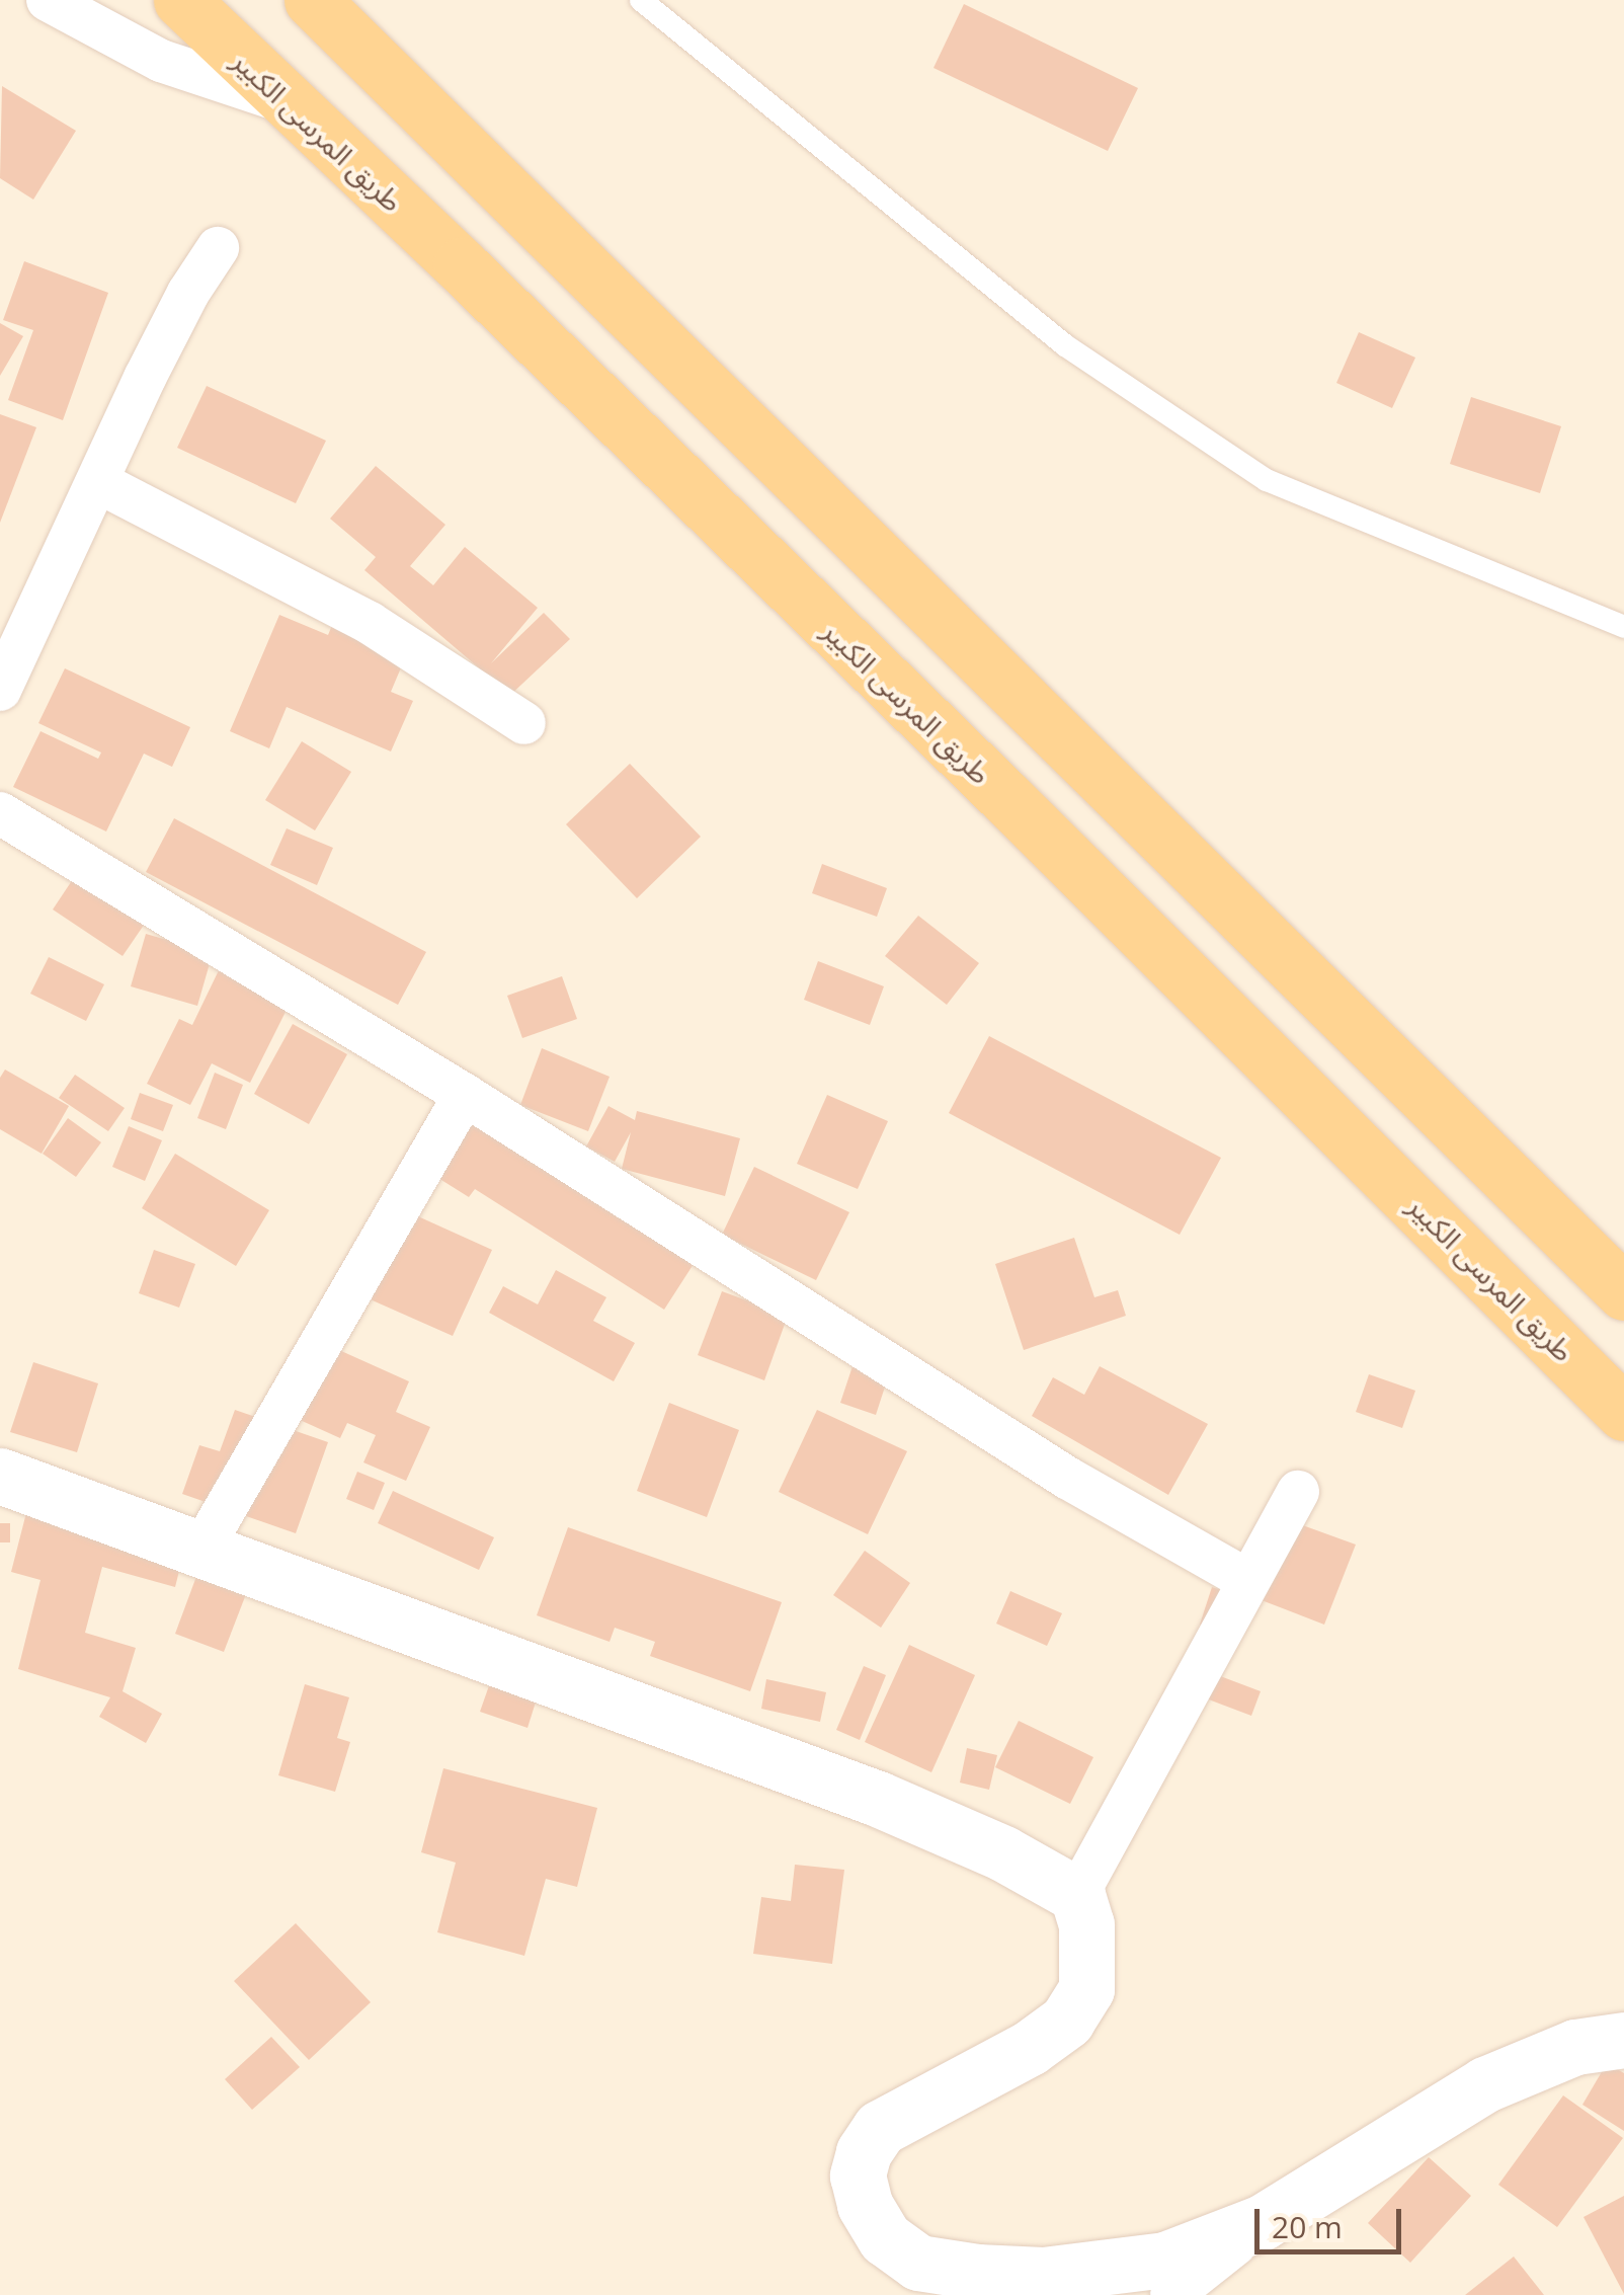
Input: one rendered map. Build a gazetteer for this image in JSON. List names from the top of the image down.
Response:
{
  "streets": {
    "main road": ["طريق المرسى الكبير"]
  },
  "scale_bar": "20 m"
}
